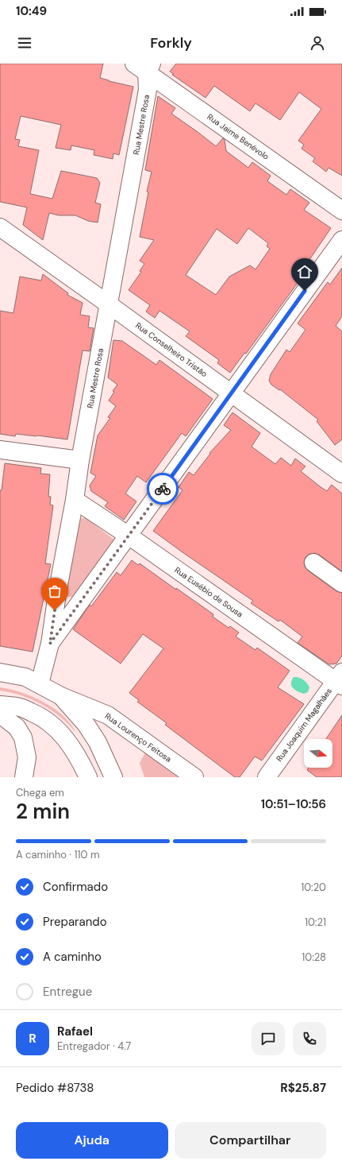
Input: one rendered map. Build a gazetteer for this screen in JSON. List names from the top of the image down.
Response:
{
  "streets": {
    "street": [
      "Rua Mestre Rosa",
      "Rua Jaime Benévolo",
      "Rua Conselheiro Tristão",
      "Rua Eusébio de Sousa",
      "Rua Joaquim Magalhães",
      "Rua Lourenço Feitosa"
    ]
  },
  "crossings": [
    ["Rua Mestre Rosa", "Rua Jaime Benévolo"],
    ["Rua Mestre Rosa", "Rua Conselheiro Tristão"],
    ["Rua Mestre Rosa", "Rua Eusébio de Sousa"],
    ["Rua Eusébio de Sousa", "Rua Joaquim Magalhães"]
  ],
  "north": "right",
  "page": {
    "status": "10:49",
    "header": "Forkly",
    "heading": ["2 min", "Chega em", "10:51–10:56"],
    "panel": [
      "Rafael",
      "Entregador · 4.7",
      "Pedido #8738",
      "R$25.87"
    ],
    "bar": "A caminho · 110 m",
    "list": [
      ["Confirmado", "10:20"],
      ["Preparando", "10:21"],
      ["A caminho", "10:28"],
      "Entregue"
    ],
    "round": "R",
    "buttons": ["Ajuda", "Compartilhar"]
  }
}
